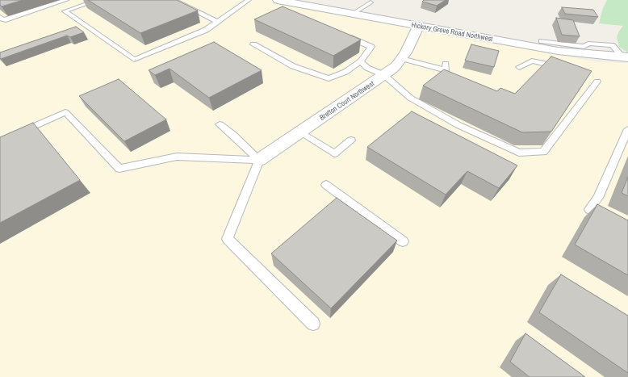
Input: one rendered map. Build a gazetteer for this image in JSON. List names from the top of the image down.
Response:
{
  "streets": {
    "street": ["Hickory Grove Road Northwest", "Bretton Court Northwest"]
  },
  "crossings": [
    ["Hickory Grove Road Northwest", "Bretton Court Northwest"]
  ]
}
